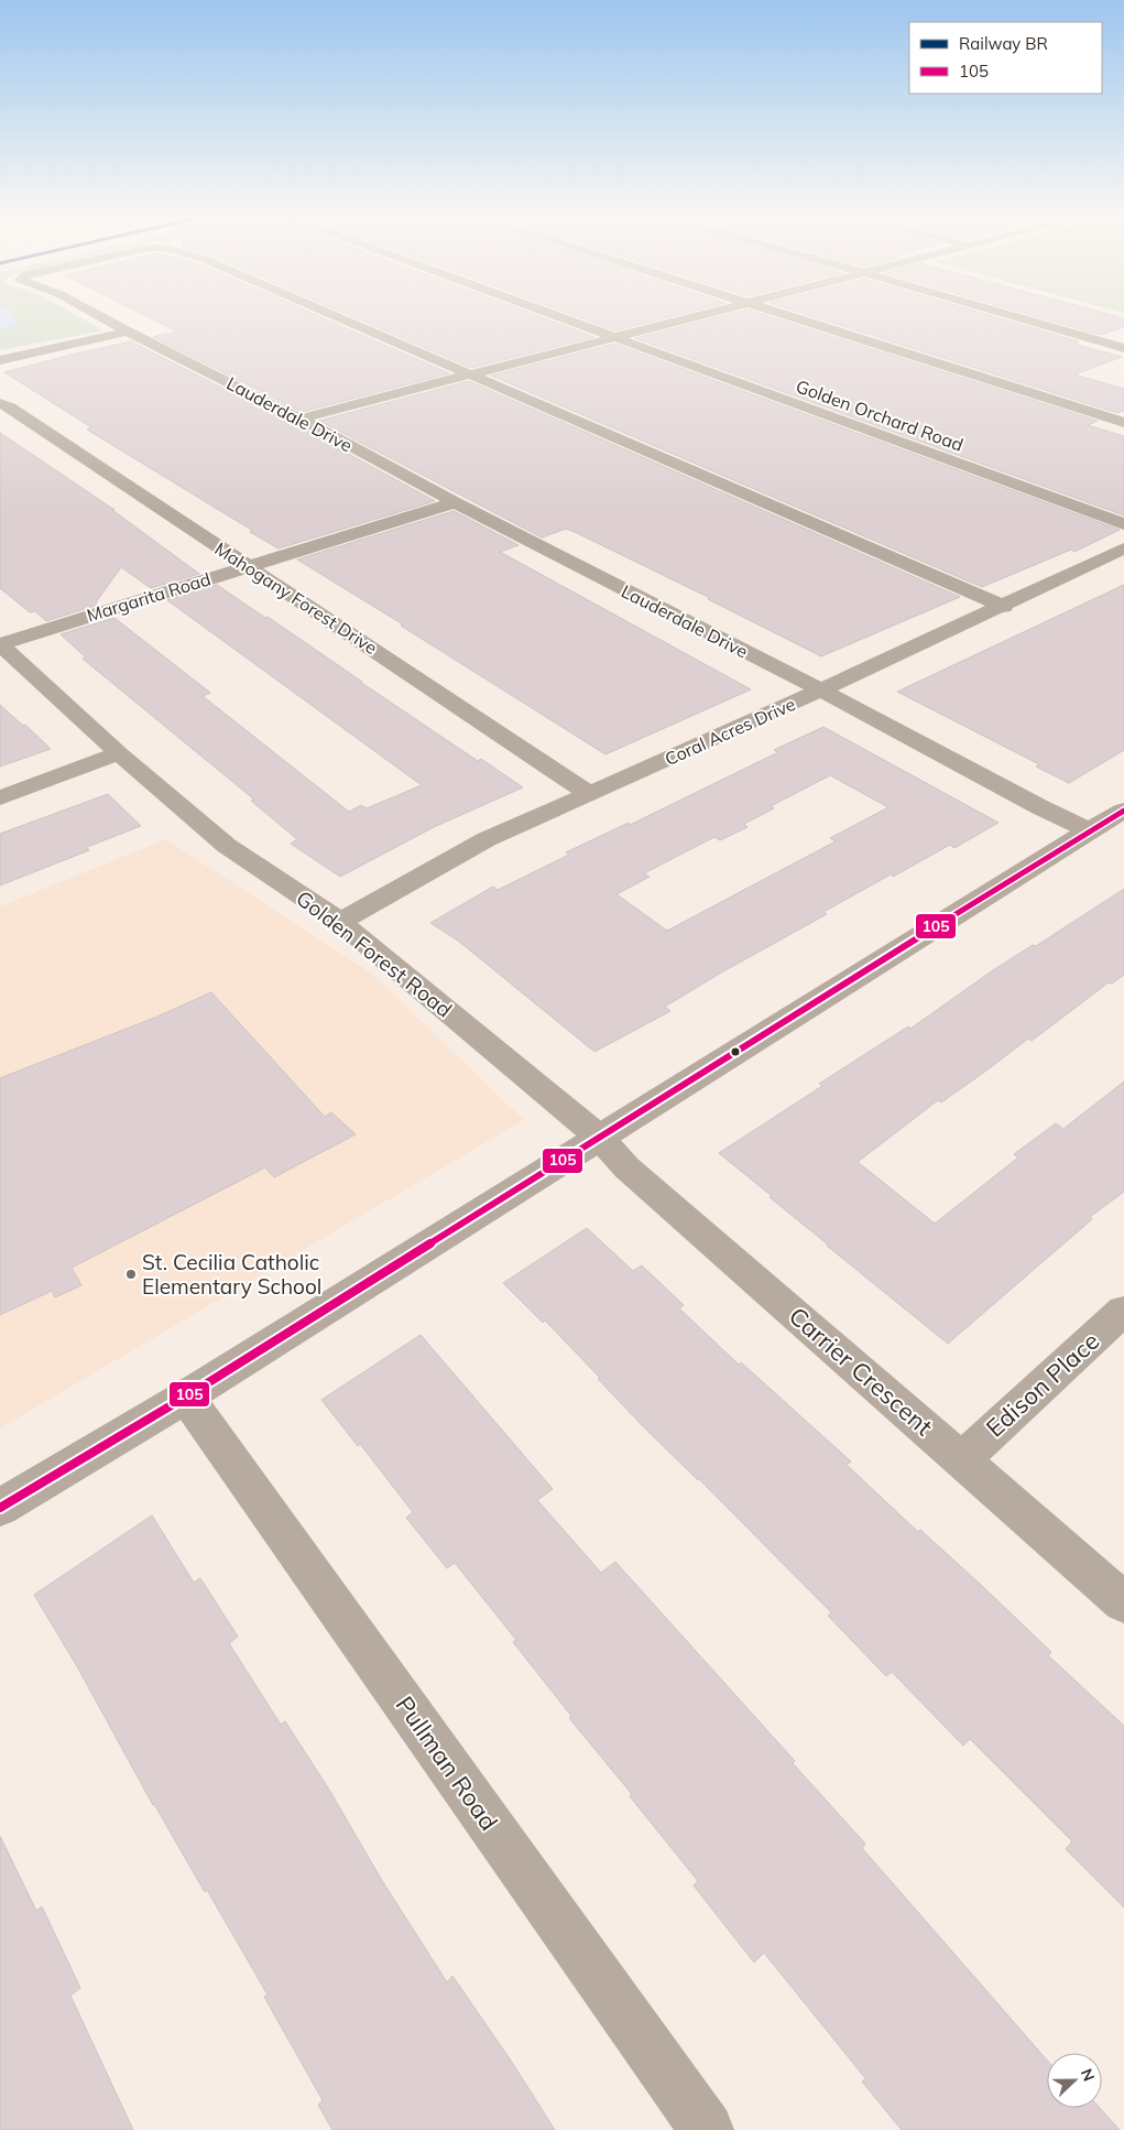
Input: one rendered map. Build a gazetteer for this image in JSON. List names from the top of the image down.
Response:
{
  "streets": {
    "street": [
      "Lauderdale Drive",
      "Golden Orchard Road",
      "Margarita Road",
      "Mahogany Forest Drive",
      "Coral Acres Drive",
      "Golden Forest Road",
      "Carrier Crescent",
      "Edison Place",
      "Pullman Road"
    ]
  },
  "crossings": [
    ["Lauderdale Drive", "Margarita Road"],
    ["Lauderdale Drive", "Coral Acres Drive"],
    ["Margarita Road", "Mahogany Forest Drive"],
    ["Margarita Road", "Golden Forest Road"],
    ["Mahogany Forest Drive", "Coral Acres Drive"],
    ["Coral Acres Drive", "Golden Forest Road"],
    ["Golden Forest Road", "Carrier Crescent"],
    ["Carrier Crescent", "Edison Place"]
  ],
  "places": ["St. Cecilia Catholic Elementary School"],
  "lines": ["transit line 105"],
  "legend": ["Railway BR", "105"],
  "north": "right"
}
